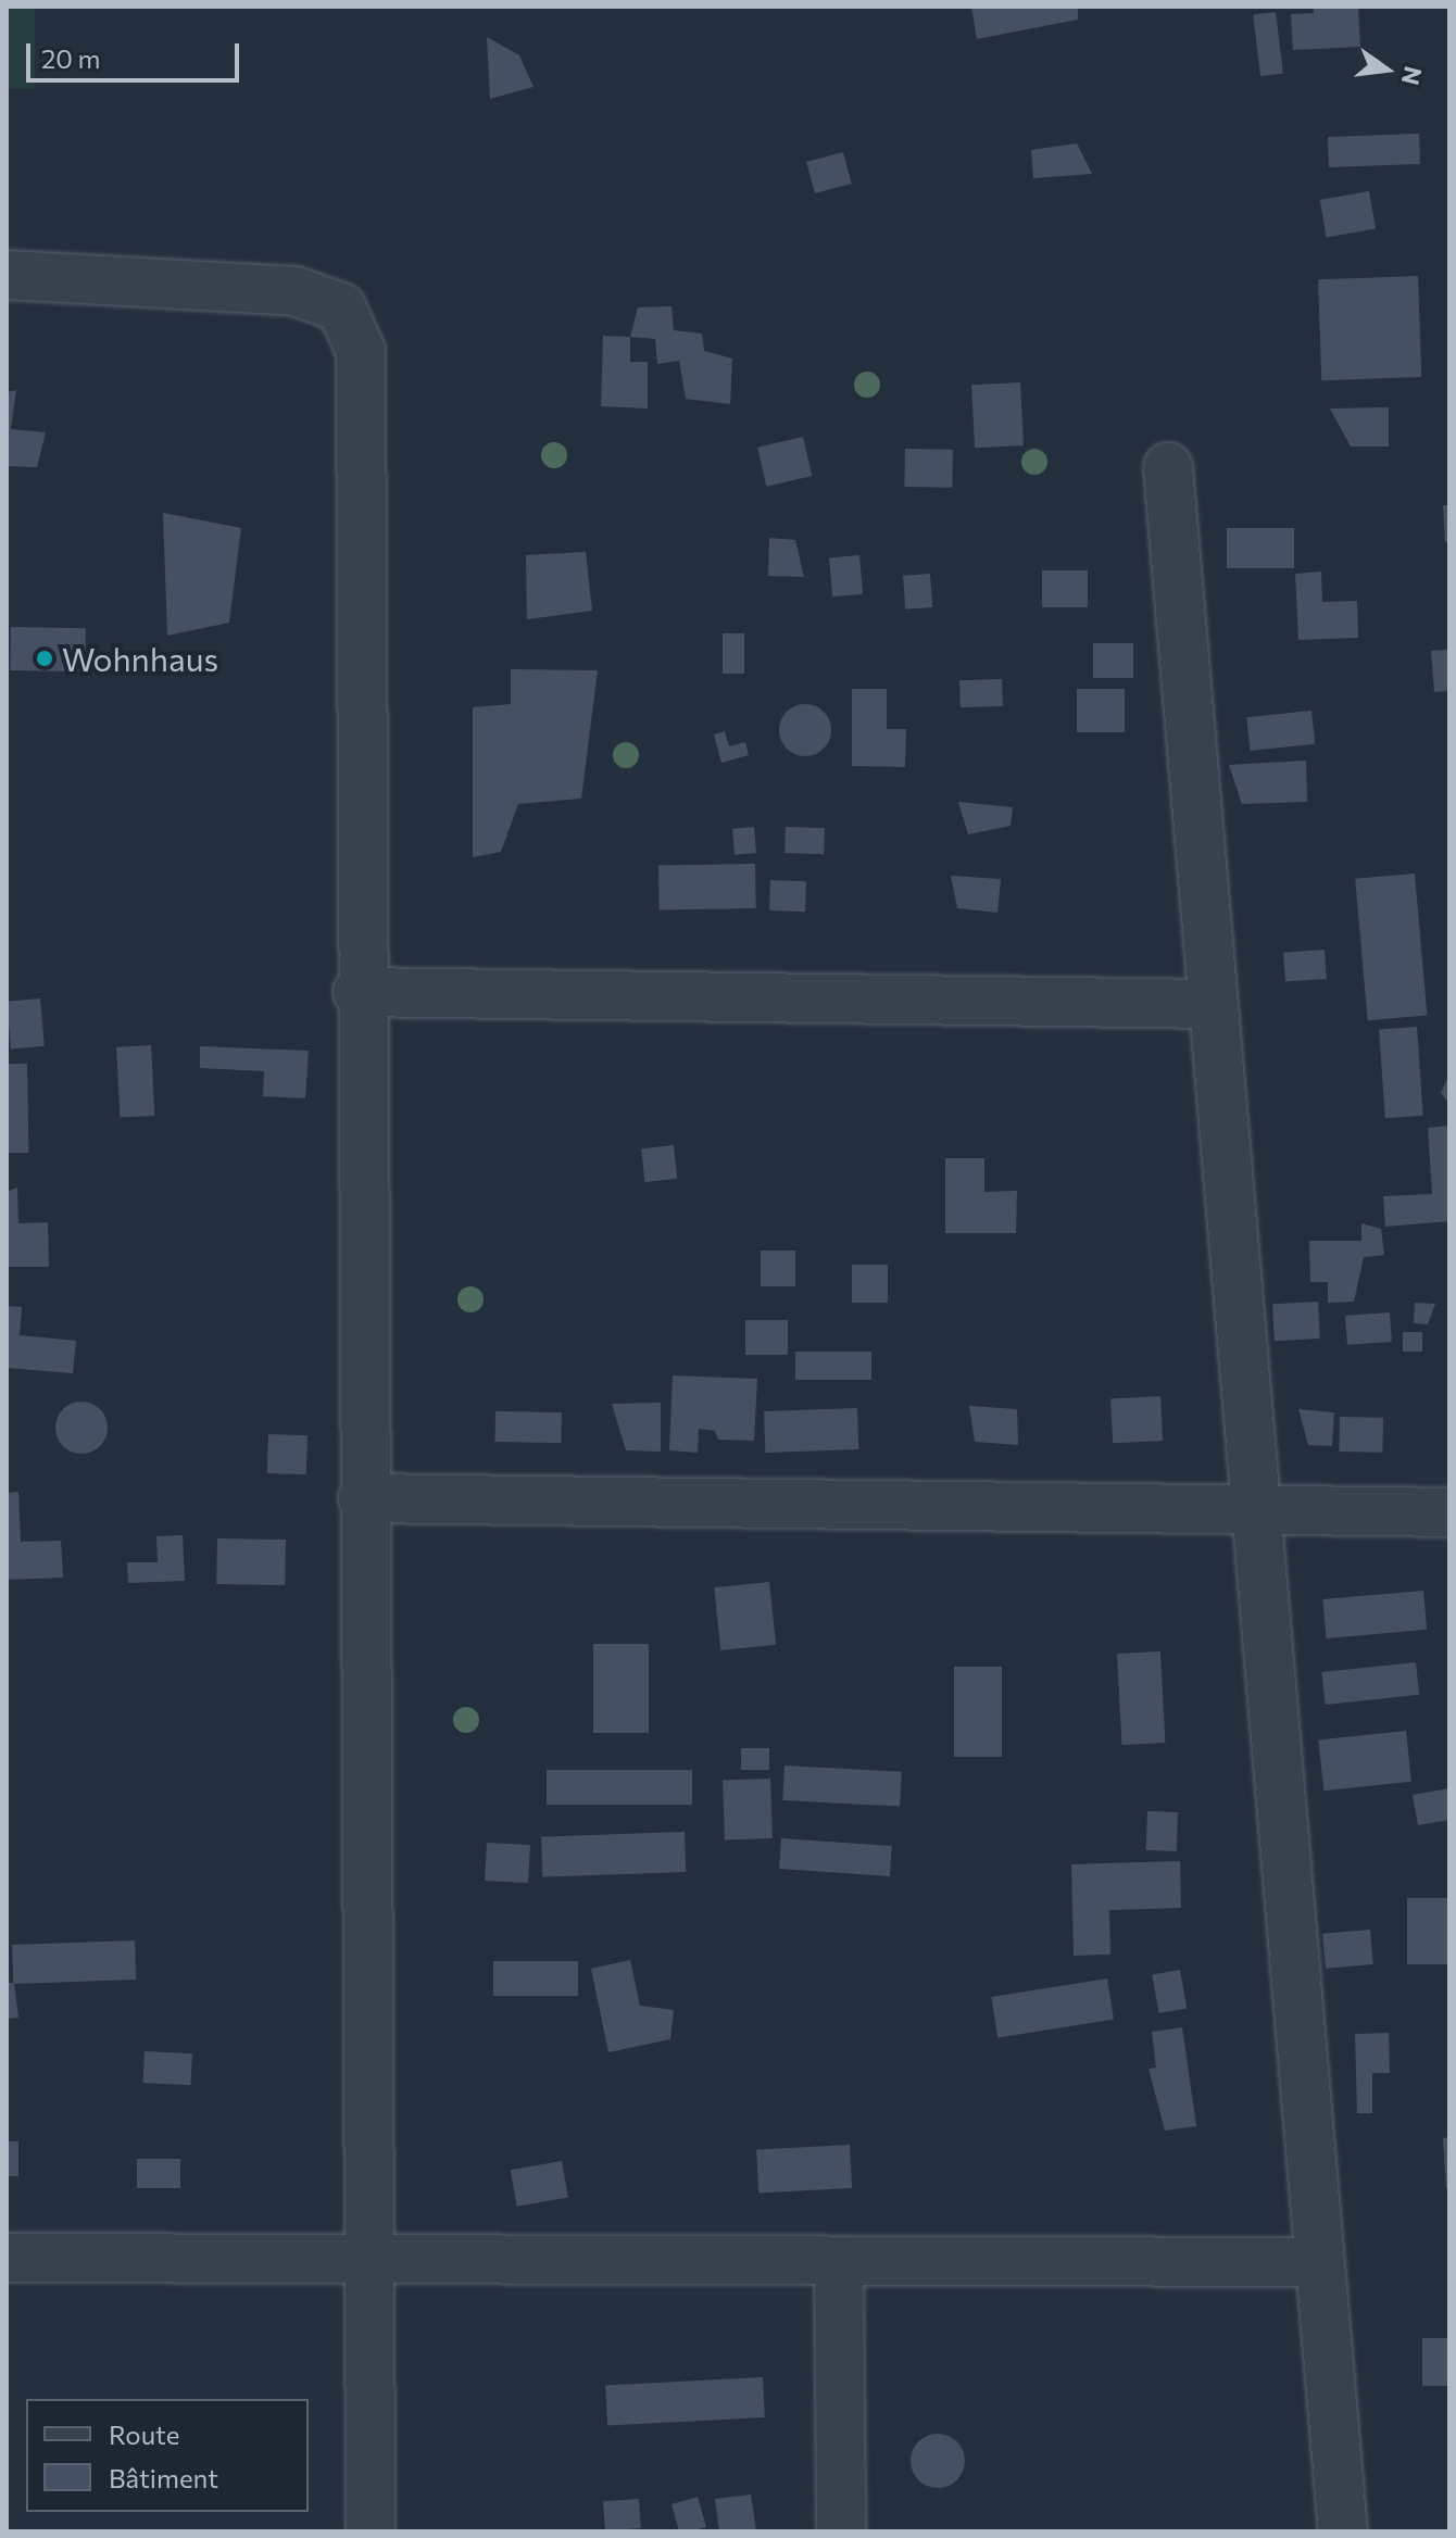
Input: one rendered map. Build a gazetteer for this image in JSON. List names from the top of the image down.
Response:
{
  "places": ["Wohnhaus"],
  "legend": ["Route", "Bâtiment"],
  "scale_bar": "20 m",
  "north": "right"
}
